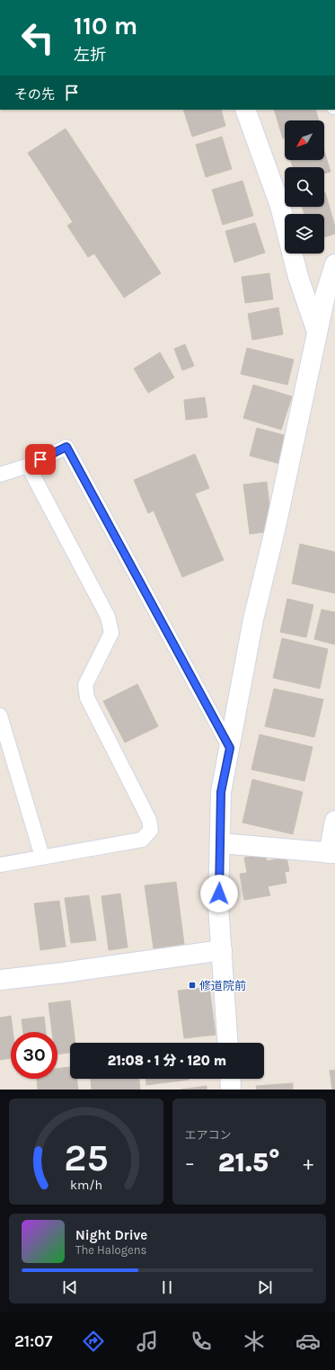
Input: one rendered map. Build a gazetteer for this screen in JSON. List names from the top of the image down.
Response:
{
  "places": {
    "transit": ["修道院前"]
  },
  "north": "bottom left",
  "page": {
    "turn": ["110 m", "左折"],
    "then": "その先",
    "limit": "30",
    "trip": "21:08 · 1 分 · 120 m",
    "tile": "エアコン",
    "heat": ["−", "21.5°", "+"],
    "song": ["Night Drive", "The Halogens"],
    "tabs": "21:07",
    "gauge": ["25", "km/h"]
  }
}
